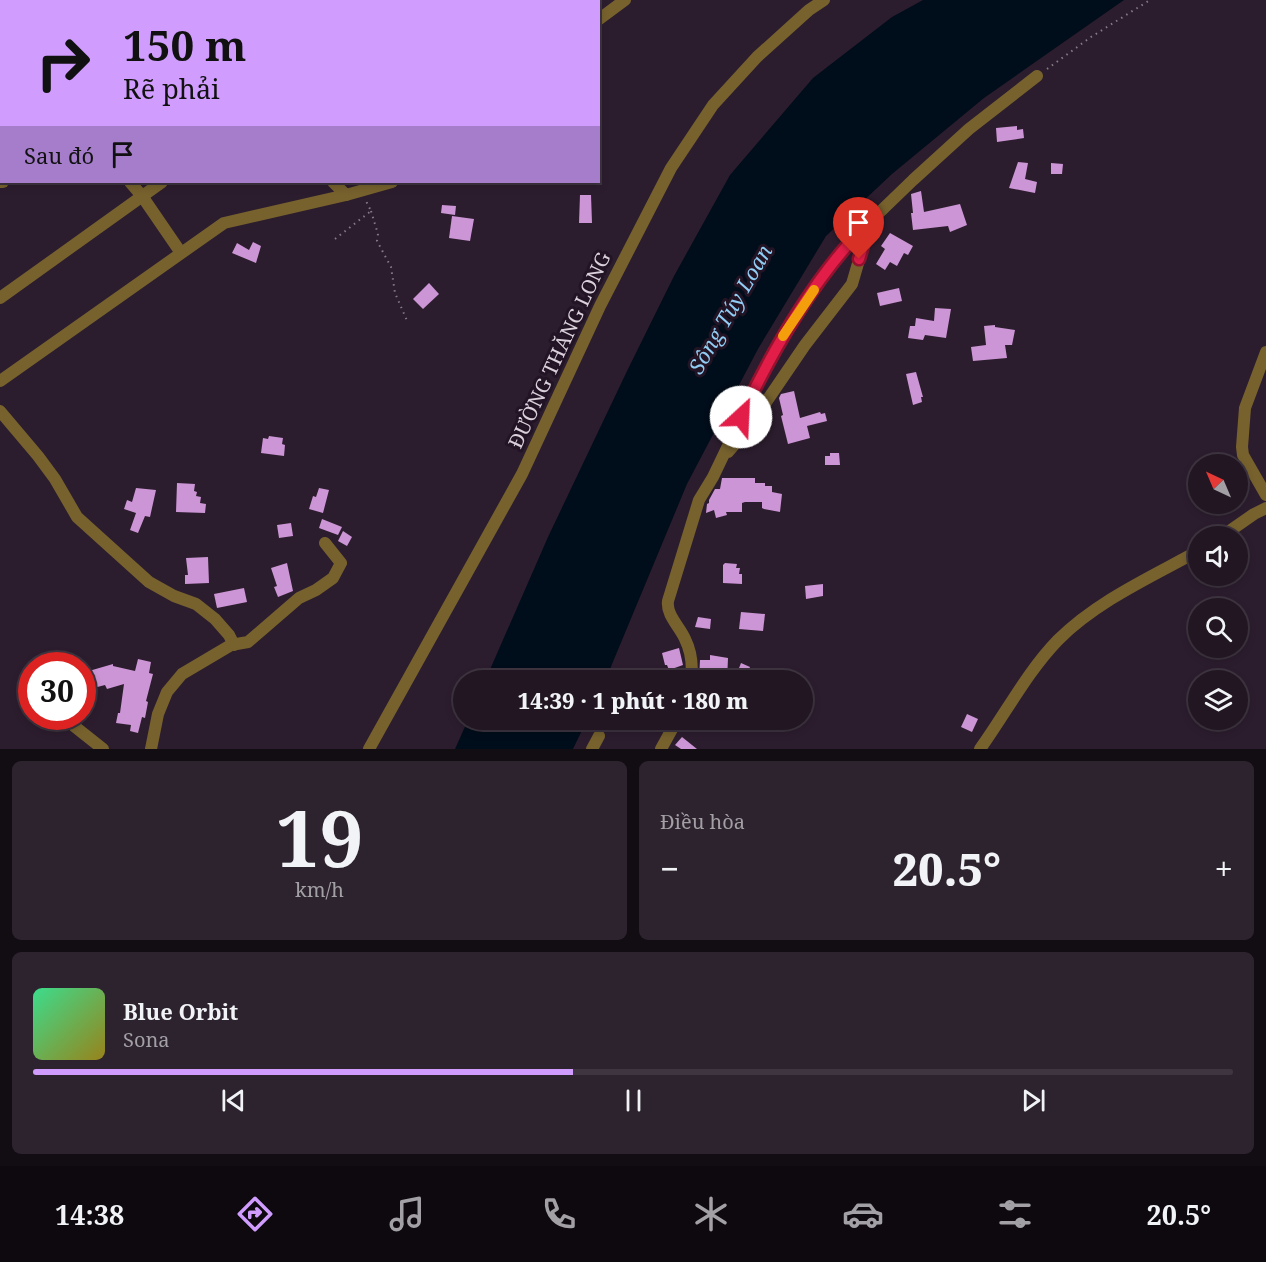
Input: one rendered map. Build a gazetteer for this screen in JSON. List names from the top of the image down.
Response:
{
  "streets": {
    "street": ["ĐƯỜNG THĂNG LONG"]
  },
  "water": ["Sông Túy Loan"],
  "north": "top left",
  "page": {
    "turn": ["150 m", "Rẽ phải"],
    "then": "Sau đó",
    "limit": "30",
    "trip": "14:39 · 1 phút · 180 m",
    "tile": [
      ["19", "km/h"],
      "Điều hòa"
    ],
    "heat": ["−", "20.5°", "+"],
    "song": ["Blue Orbit", "Sona"],
    "tabs": ["14:38", "20.5°"]
  }
}
